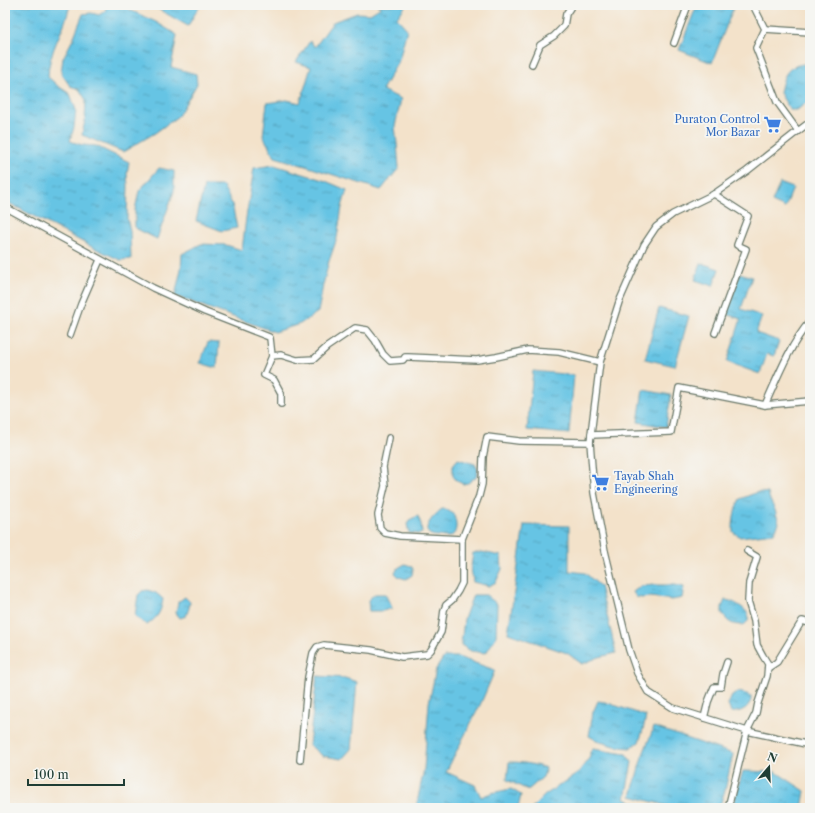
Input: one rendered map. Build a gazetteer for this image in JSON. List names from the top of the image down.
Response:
{
  "places": {
    "supermarket": ["Puraton Control Mor Bazar", "Tayab Shah Engineering"]
  },
  "scale_bar": "100 m",
  "north": "top"
}
